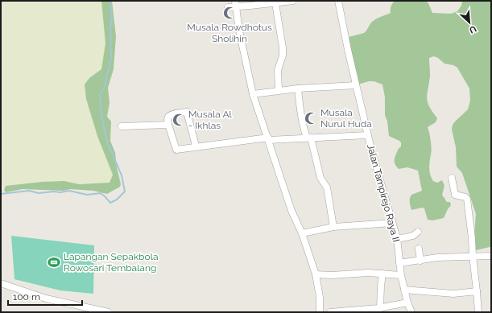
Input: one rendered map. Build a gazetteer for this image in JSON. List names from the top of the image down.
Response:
{
  "streets": {
    "street": ["Jalan Tampirejo Raya II"]
  },
  "places": {
    "mosque": ["Musala Rowdhotus Sholihin", "Musala Nurul Huda", "Musala Al - Ikhlas"],
    "sports": ["Lapangan Sepakbola Rowosari Tembalang"]
  },
  "scale_bar": "100 m",
  "north": "bottom right"
}
